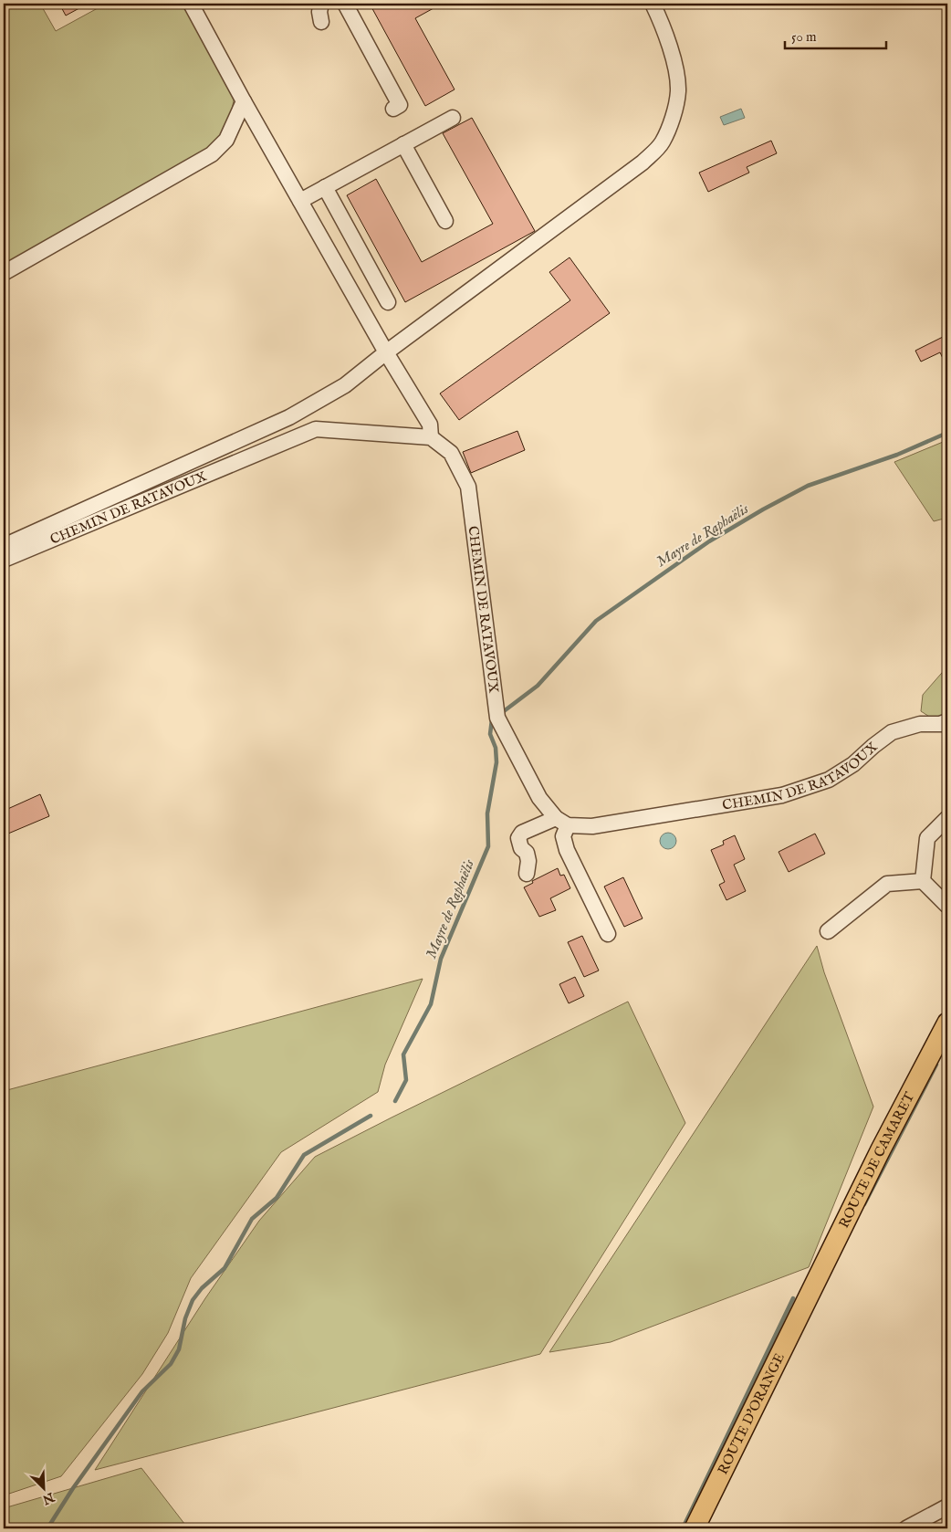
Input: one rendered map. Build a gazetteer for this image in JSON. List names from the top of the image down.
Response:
{
  "streets": {
    "main road": ["ROUTE DE CAMARET", "ROUTE D'ORANGE"],
    "street": ["CHEMIN DE RATAVOUX"]
  },
  "crossings": [
    ["ROUTE DE CAMARET", "ROUTE D'ORANGE"]
  ],
  "water": ["Mayre de Raphaëlis"],
  "scale_bar": "50 m",
  "north": "bottom right"
}
